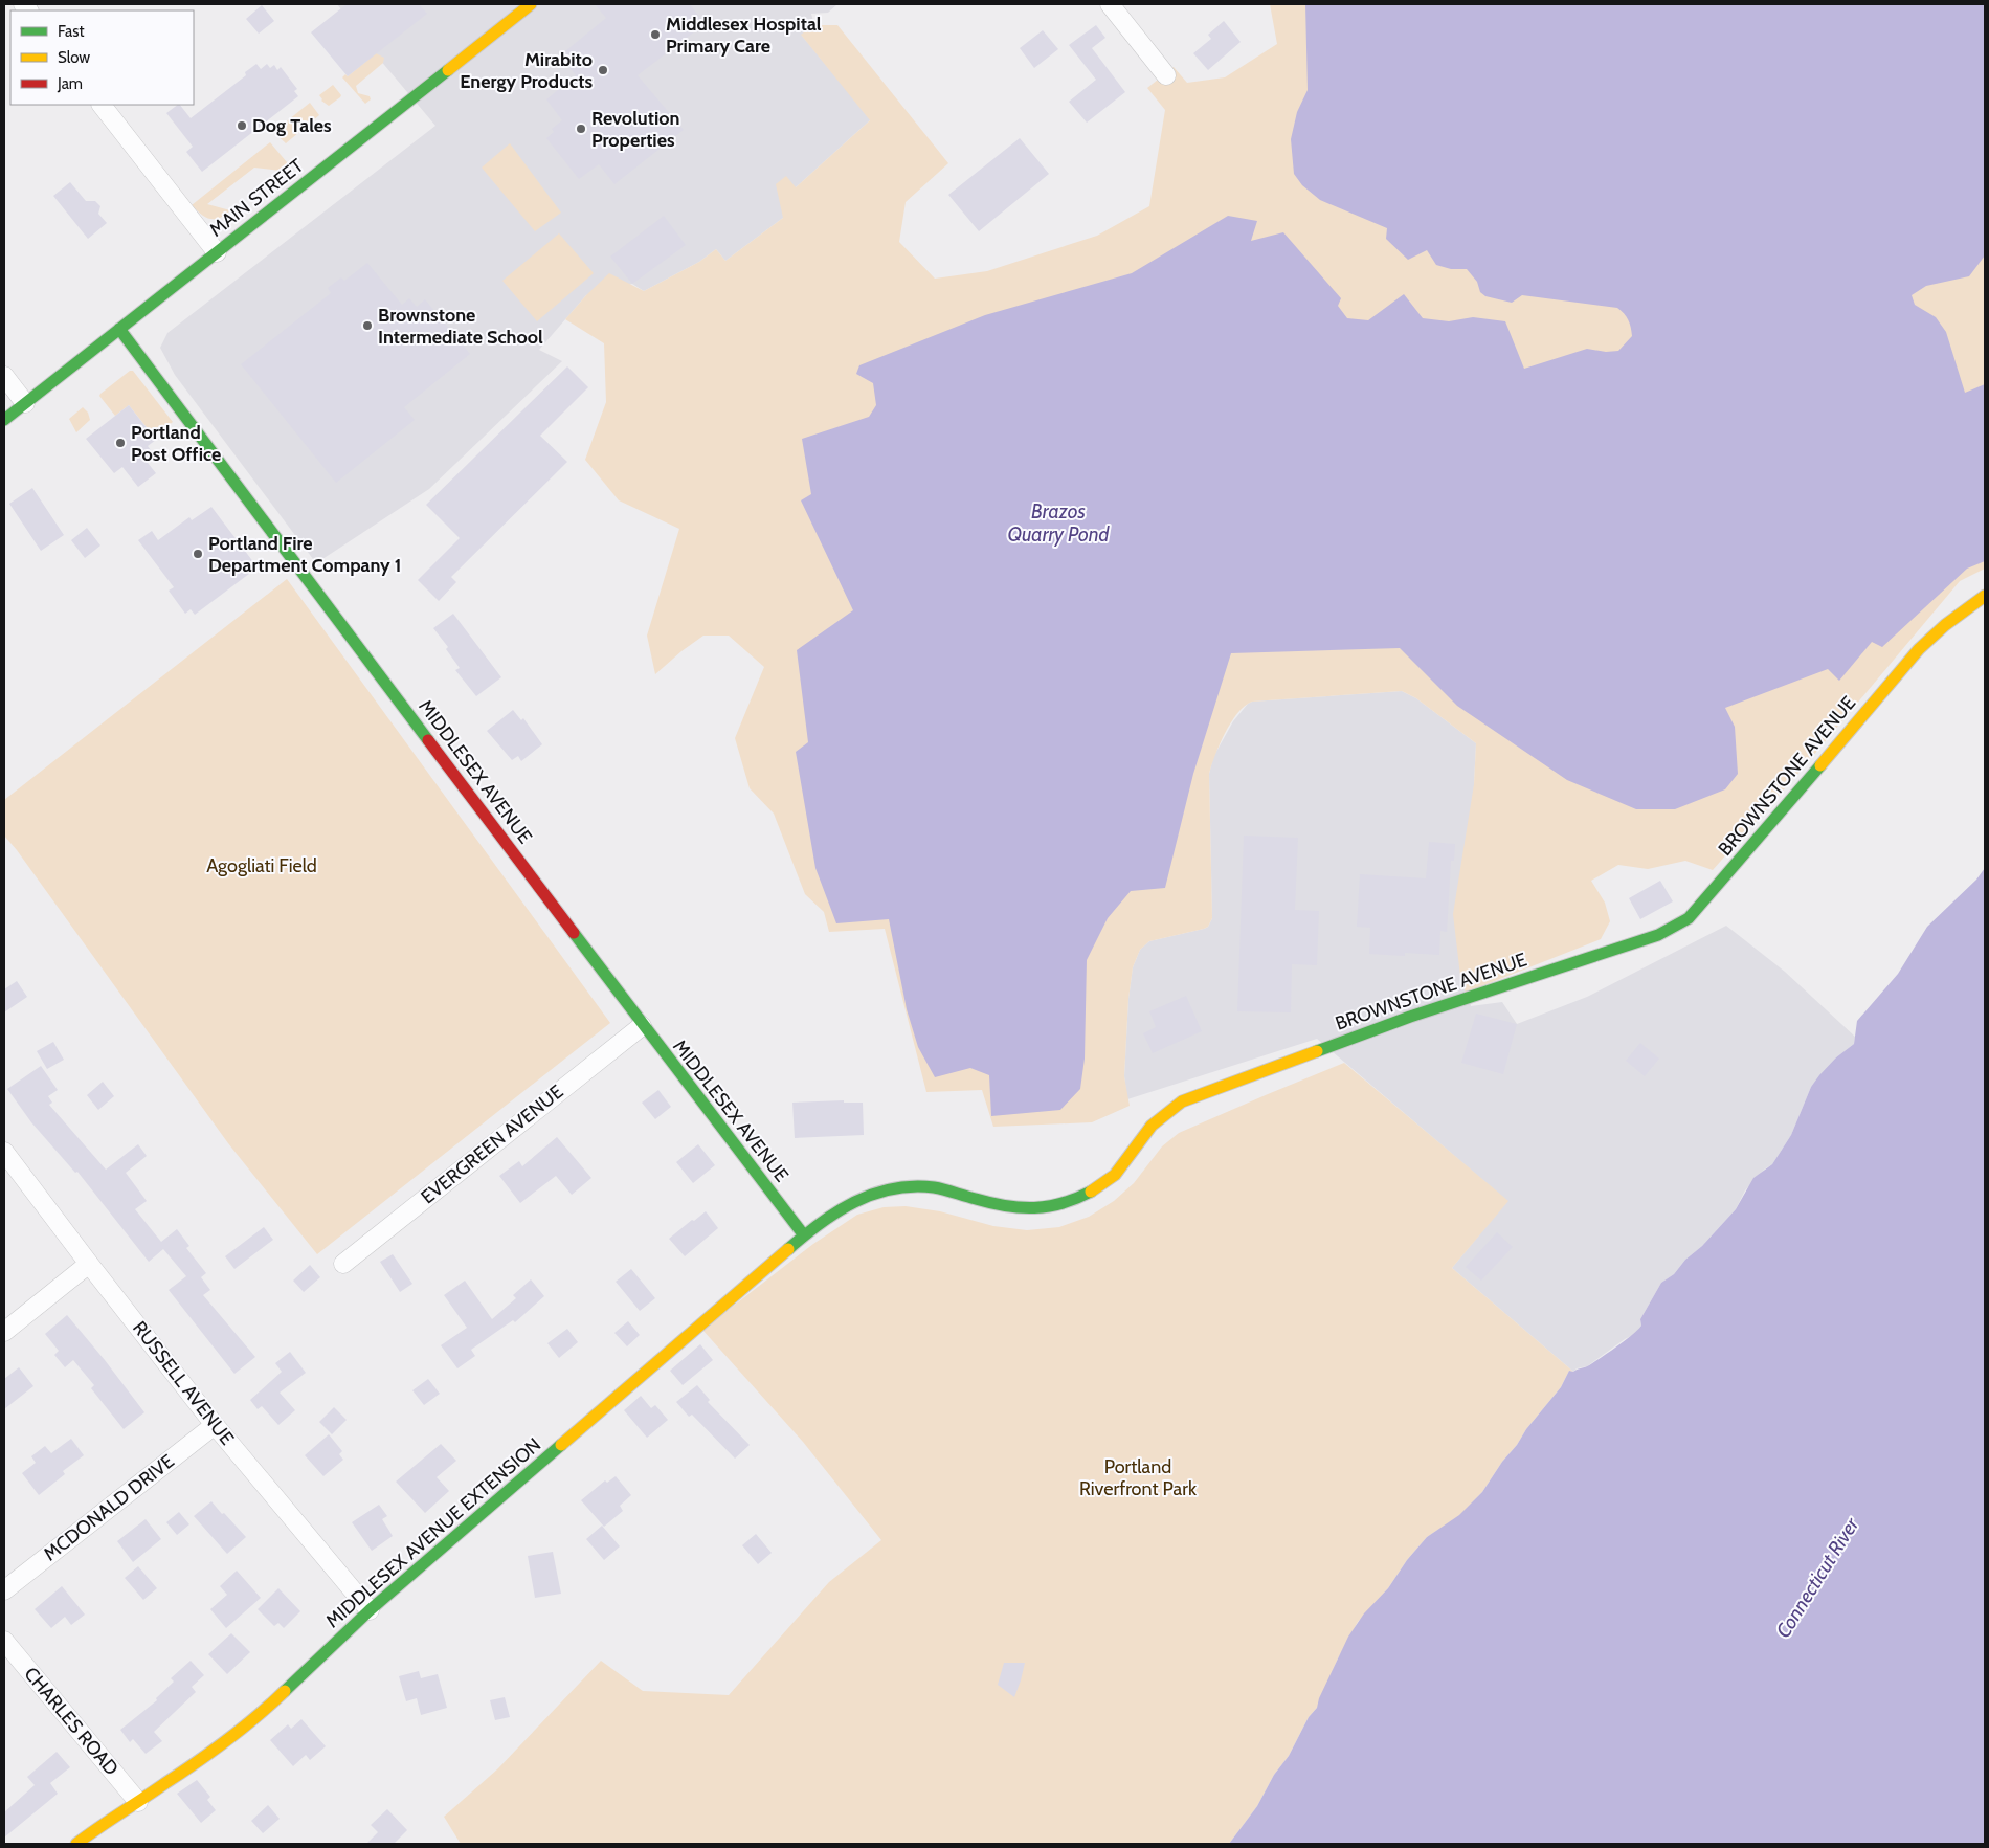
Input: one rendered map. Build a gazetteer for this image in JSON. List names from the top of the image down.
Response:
{
  "streets": {
    "street": [
      "MAIN STREET",
      "MIDDLESEX AVENUE",
      "BROWNSTONE AVENUE",
      "EVERGREEN AVENUE",
      "RUSSELL AVENUE",
      "MCDONALD DRIVE",
      "MIDDLESEX AVENUE EXTENSION",
      "CHARLES ROAD"
    ]
  },
  "crossings": [
    ["MAIN STREET", "MIDDLESEX AVENUE"],
    ["MIDDLESEX AVENUE", "BROWNSTONE AVENUE"],
    ["MIDDLESEX AVENUE", "EVERGREEN AVENUE"],
    ["MIDDLESEX AVENUE", "MIDDLESEX AVENUE EXTENSION"],
    ["BROWNSTONE AVENUE", "MIDDLESEX AVENUE EXTENSION"],
    ["RUSSELL AVENUE", "MCDONALD DRIVE"],
    ["RUSSELL AVENUE", "MIDDLESEX AVENUE EXTENSION"],
    ["MIDDLESEX AVENUE EXTENSION", "CHARLES ROAD"]
  ],
  "water": ["Brazos Quarry Pond", "Connecticut River"],
  "parks": ["Agogliati Field", "Portland Riverfront Park"],
  "places": [
    "Middlesex Hospital Primary Care",
    "Mirabito Energy Products",
    "Dog Tales",
    "Revolution Properties",
    "Brownstone Intermediate School",
    "Portland Post Office",
    "Portland Fire Department Company 1"
  ],
  "legend": ["Fast", "Slow", "Jam"]
}
